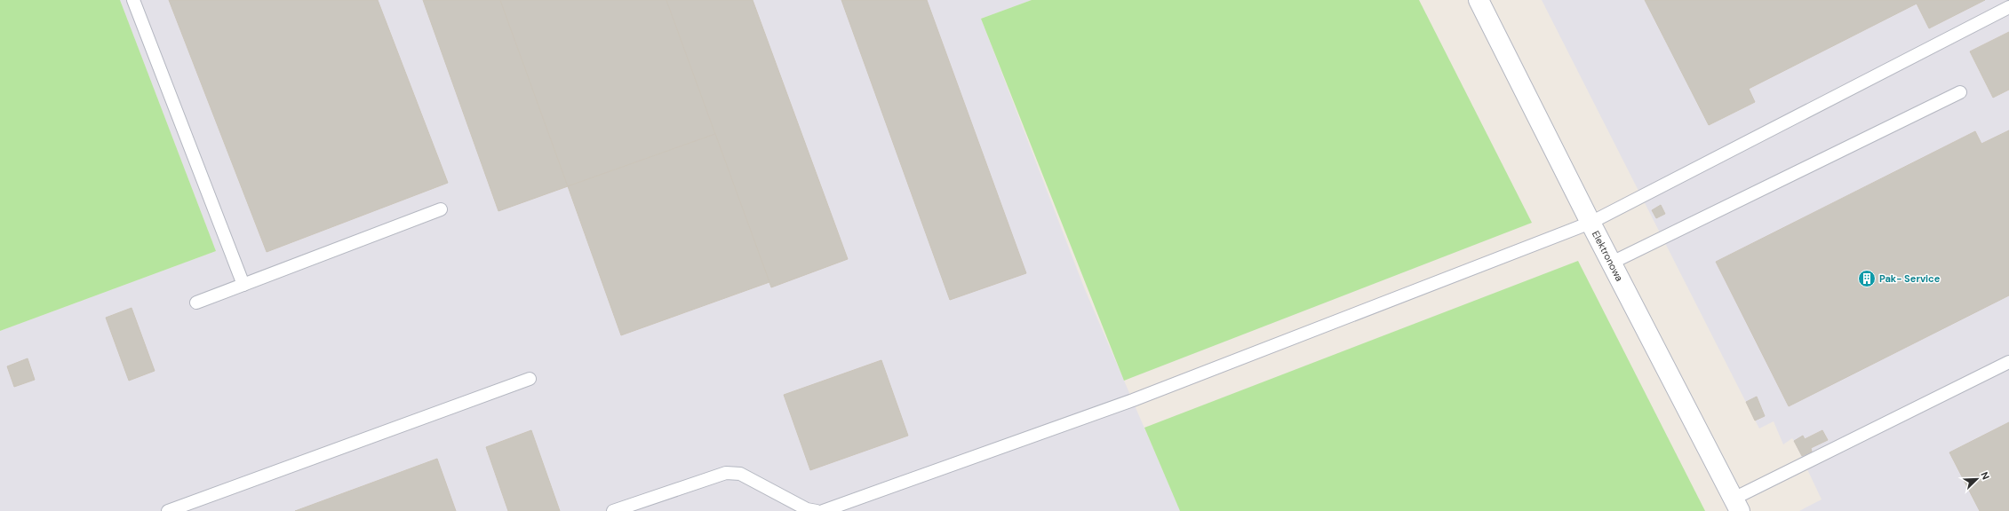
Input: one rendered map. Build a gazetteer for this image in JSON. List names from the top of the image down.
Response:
{
  "streets": {
    "street": ["Elektronowa"]
  },
  "places": {
    "building": ["Pak- Service"]
  },
  "north": "top right"
}
